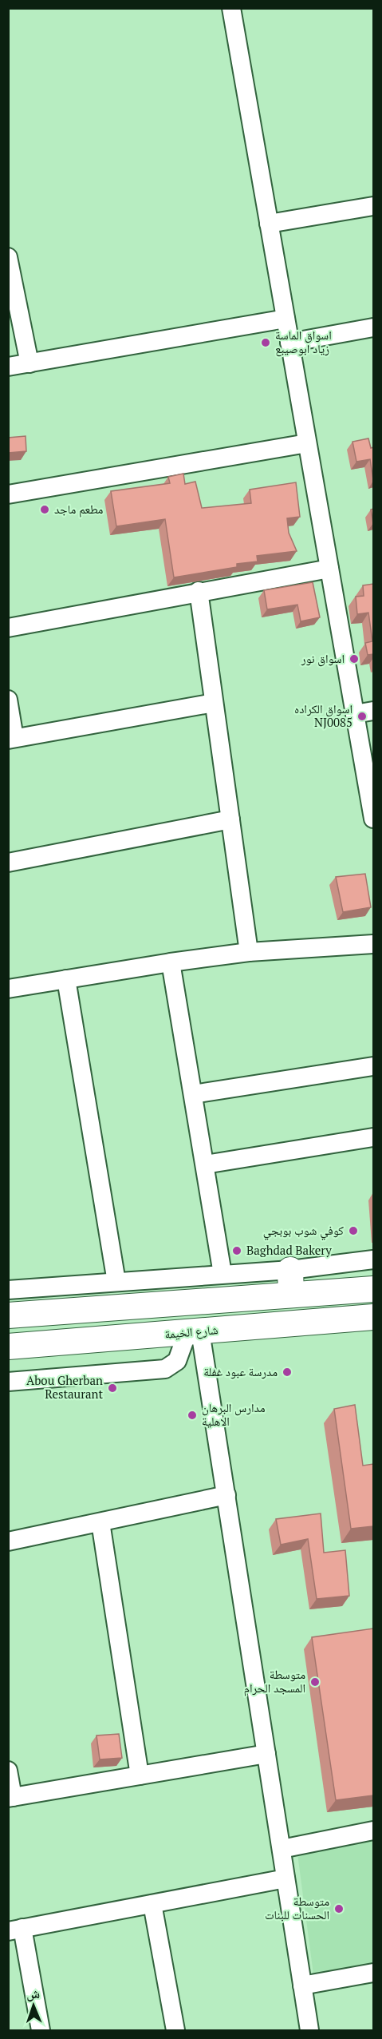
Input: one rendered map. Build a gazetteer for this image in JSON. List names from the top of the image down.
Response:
{
  "streets": {
    "street": ["شارع الخيمة"]
  },
  "places": [
    "اسواق الماسة زياد ابوصيبع",
    "مطعم ماجد",
    "اسواق نور",
    "اسواق الكراده NJ0085",
    "كوفي شوب بوبجي",
    "Baghdad Bakery",
    "مدرسة عبود غفلة",
    "Abou Gherban Restaurant",
    "مدارس البرهان الاهلية",
    "متوسطة المسجد الحرام",
    "متوسطة الحسنات للبنات"
  ],
  "north": "top"
}
